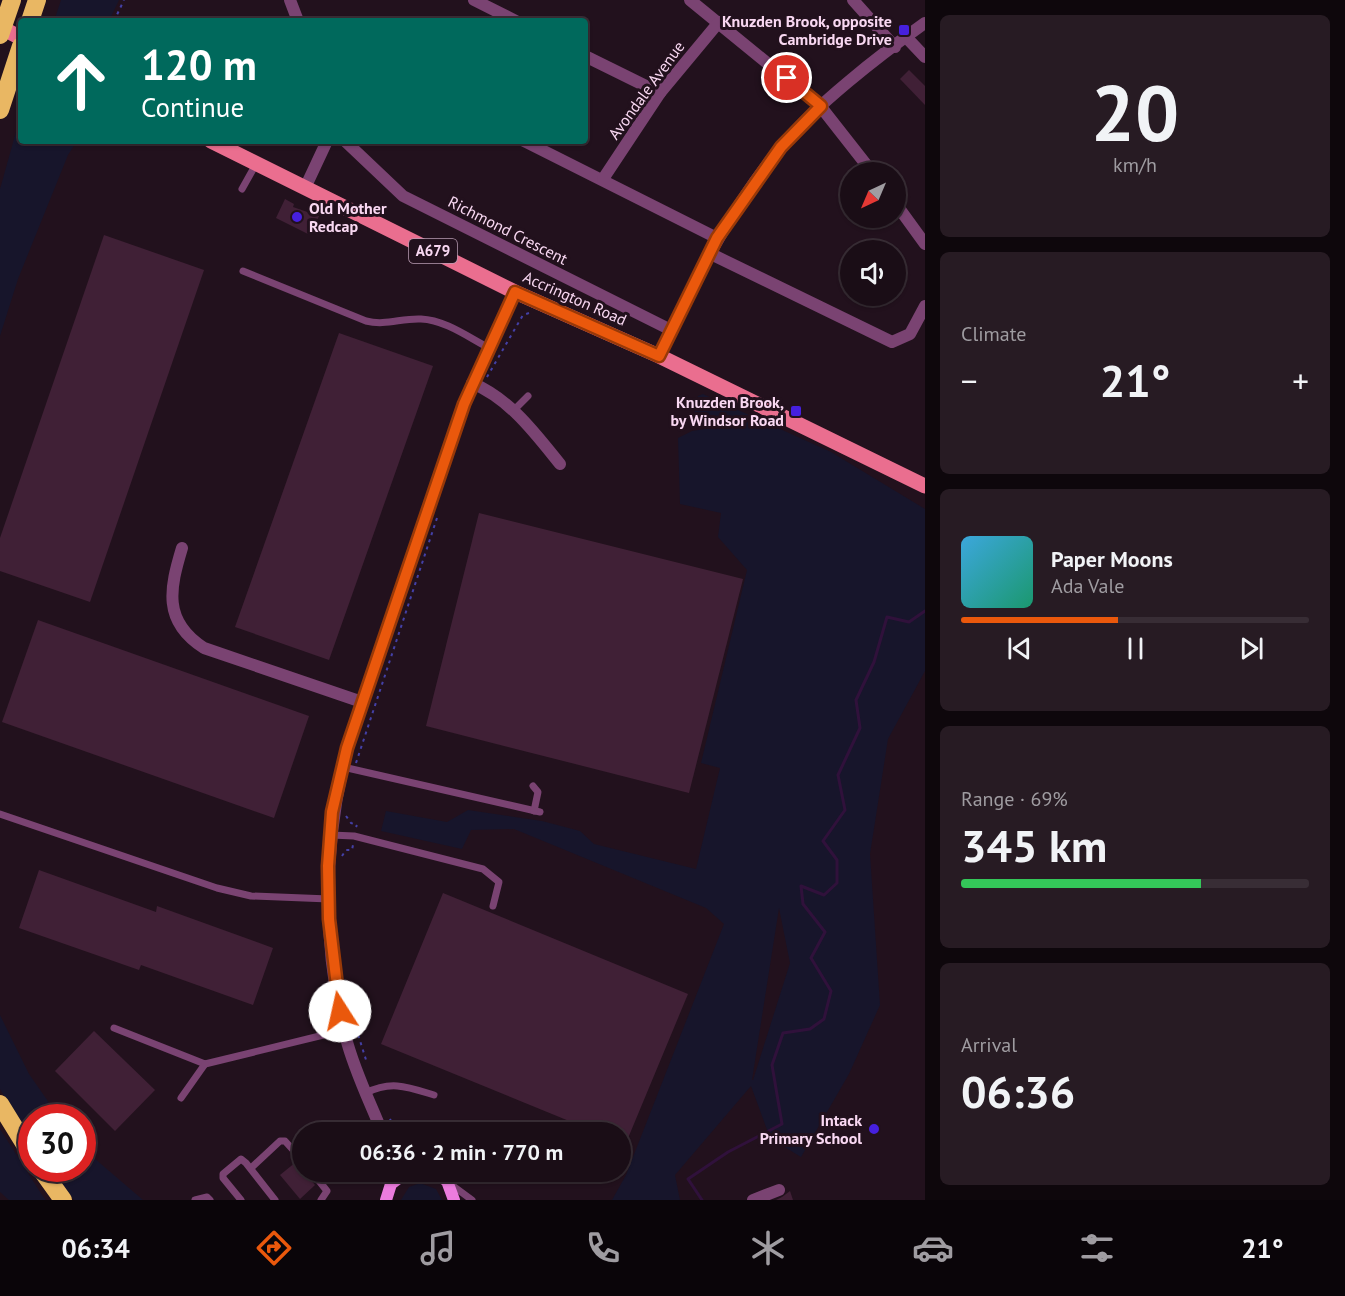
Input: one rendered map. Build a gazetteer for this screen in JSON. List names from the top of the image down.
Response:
{
  "streets": {
    "main road": ["A679", "Accrington Road"],
    "street": ["Avondale Avenue", "Richmond Crescent"]
  },
  "places": {
    "transit": ["Knuzden Brook, opposite Cambridge Drive", "Knuzden Brook, by Windsor Road"],
    "other": ["Old Mother Redcap", "Intack Primary School"]
  },
  "north": "bottom left",
  "page": {
    "tile": [
      ["20", "km/h"],
      "Climate",
      ["Range · 69%", "345 km"],
      ["Arrival", "06:36"]
    ],
    "turn": ["120 m", "Continue"],
    "heat": ["−", "21°", "+"],
    "song": ["Paper Moons", "Ada Vale"],
    "limit": "30",
    "trip": "06:36 · 2 min · 770 m",
    "tabs": ["06:34", "21°"]
  }
}
